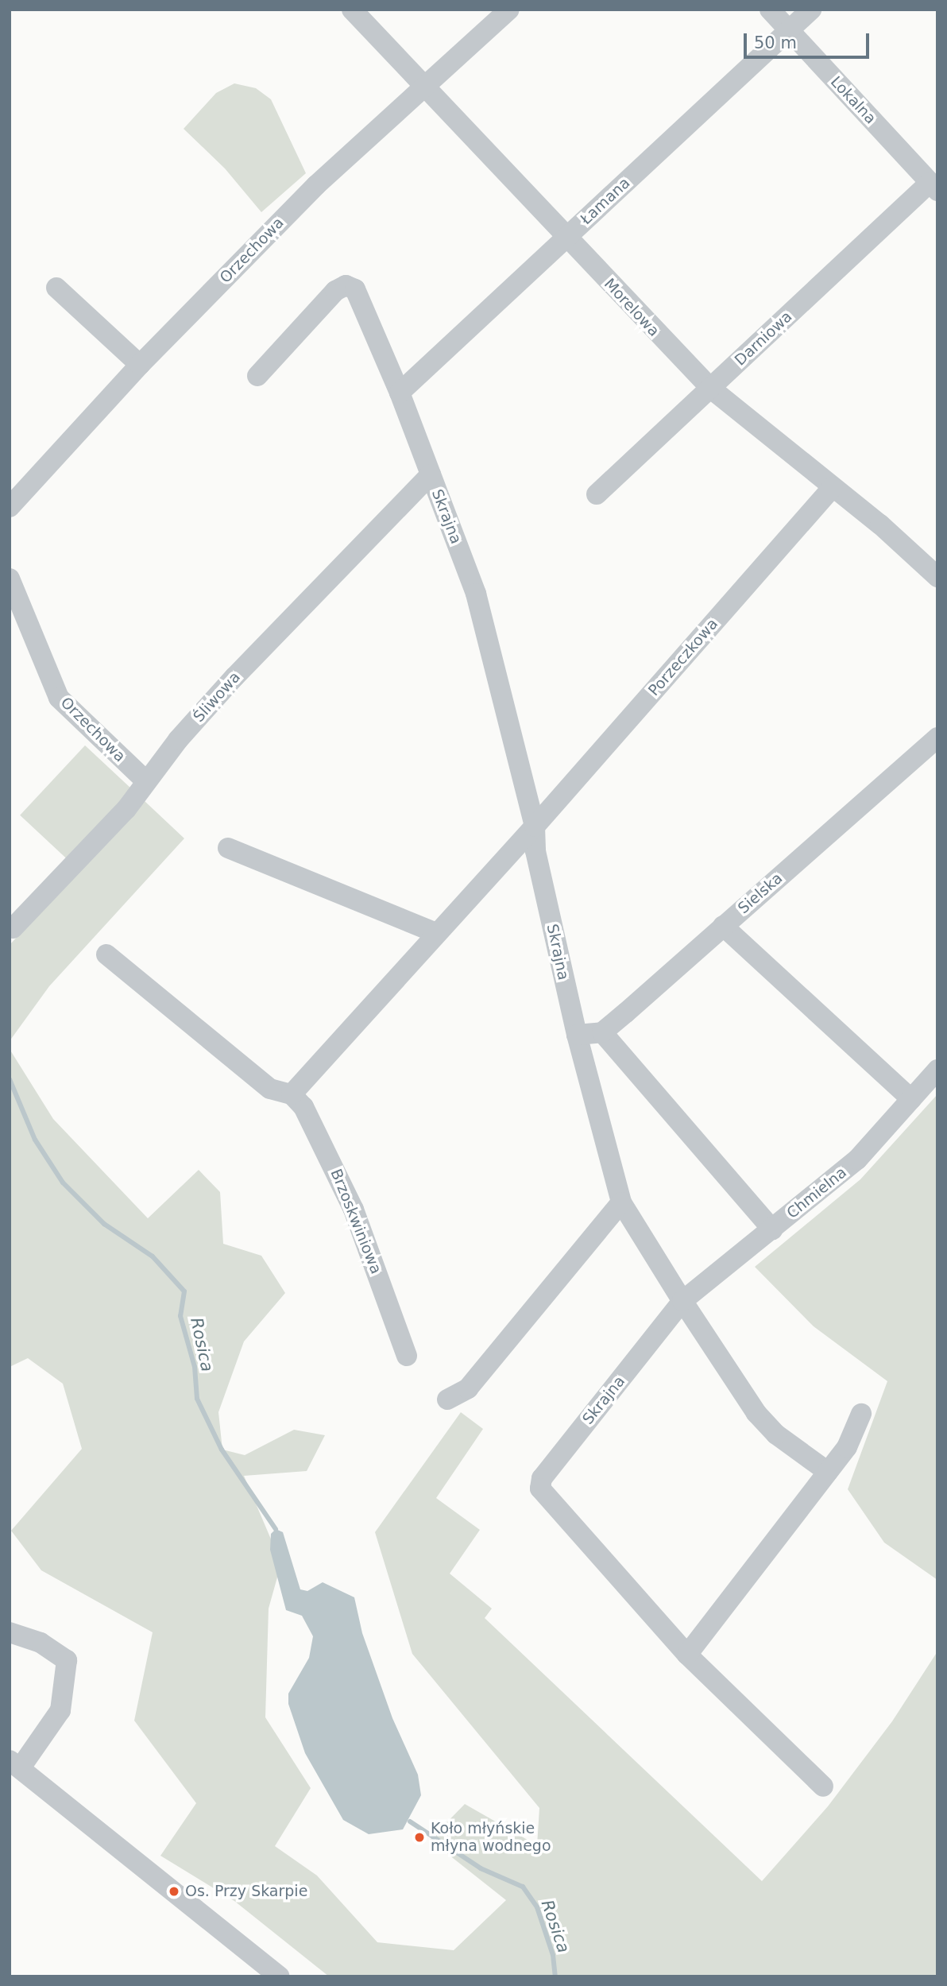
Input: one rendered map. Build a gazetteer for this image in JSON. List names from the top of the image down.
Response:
{
  "streets": {
    "street": [
      "Lokalna",
      "Łamana",
      "Orzechowa",
      "Morelowa",
      "Darniowa",
      "Skrajna",
      "Porzeczkowa",
      "Śliwowa",
      "Sielska",
      "Chmielna",
      "Brzoskwiniowa"
    ]
  },
  "crossings": [
    ["Lokalna", "Łamana"],
    ["Lokalna", "Darniowa"],
    ["Łamana", "Morelowa"],
    ["Łamana", "Skrajna"],
    ["Orzechowa", "Morelowa"],
    ["Orzechowa", "Śliwowa"],
    ["Morelowa", "Darniowa"],
    ["Morelowa", "Porzeczkowa"],
    ["Skrajna", "Porzeczkowa"],
    ["Skrajna", "Śliwowa"],
    ["Skrajna", "Chmielna"]
  ],
  "water": ["Rosica"],
  "places": ["Koło młyńskie młyna wodnego", "Os. Przy Skarpie"],
  "scale_bar": "50 m"
}
